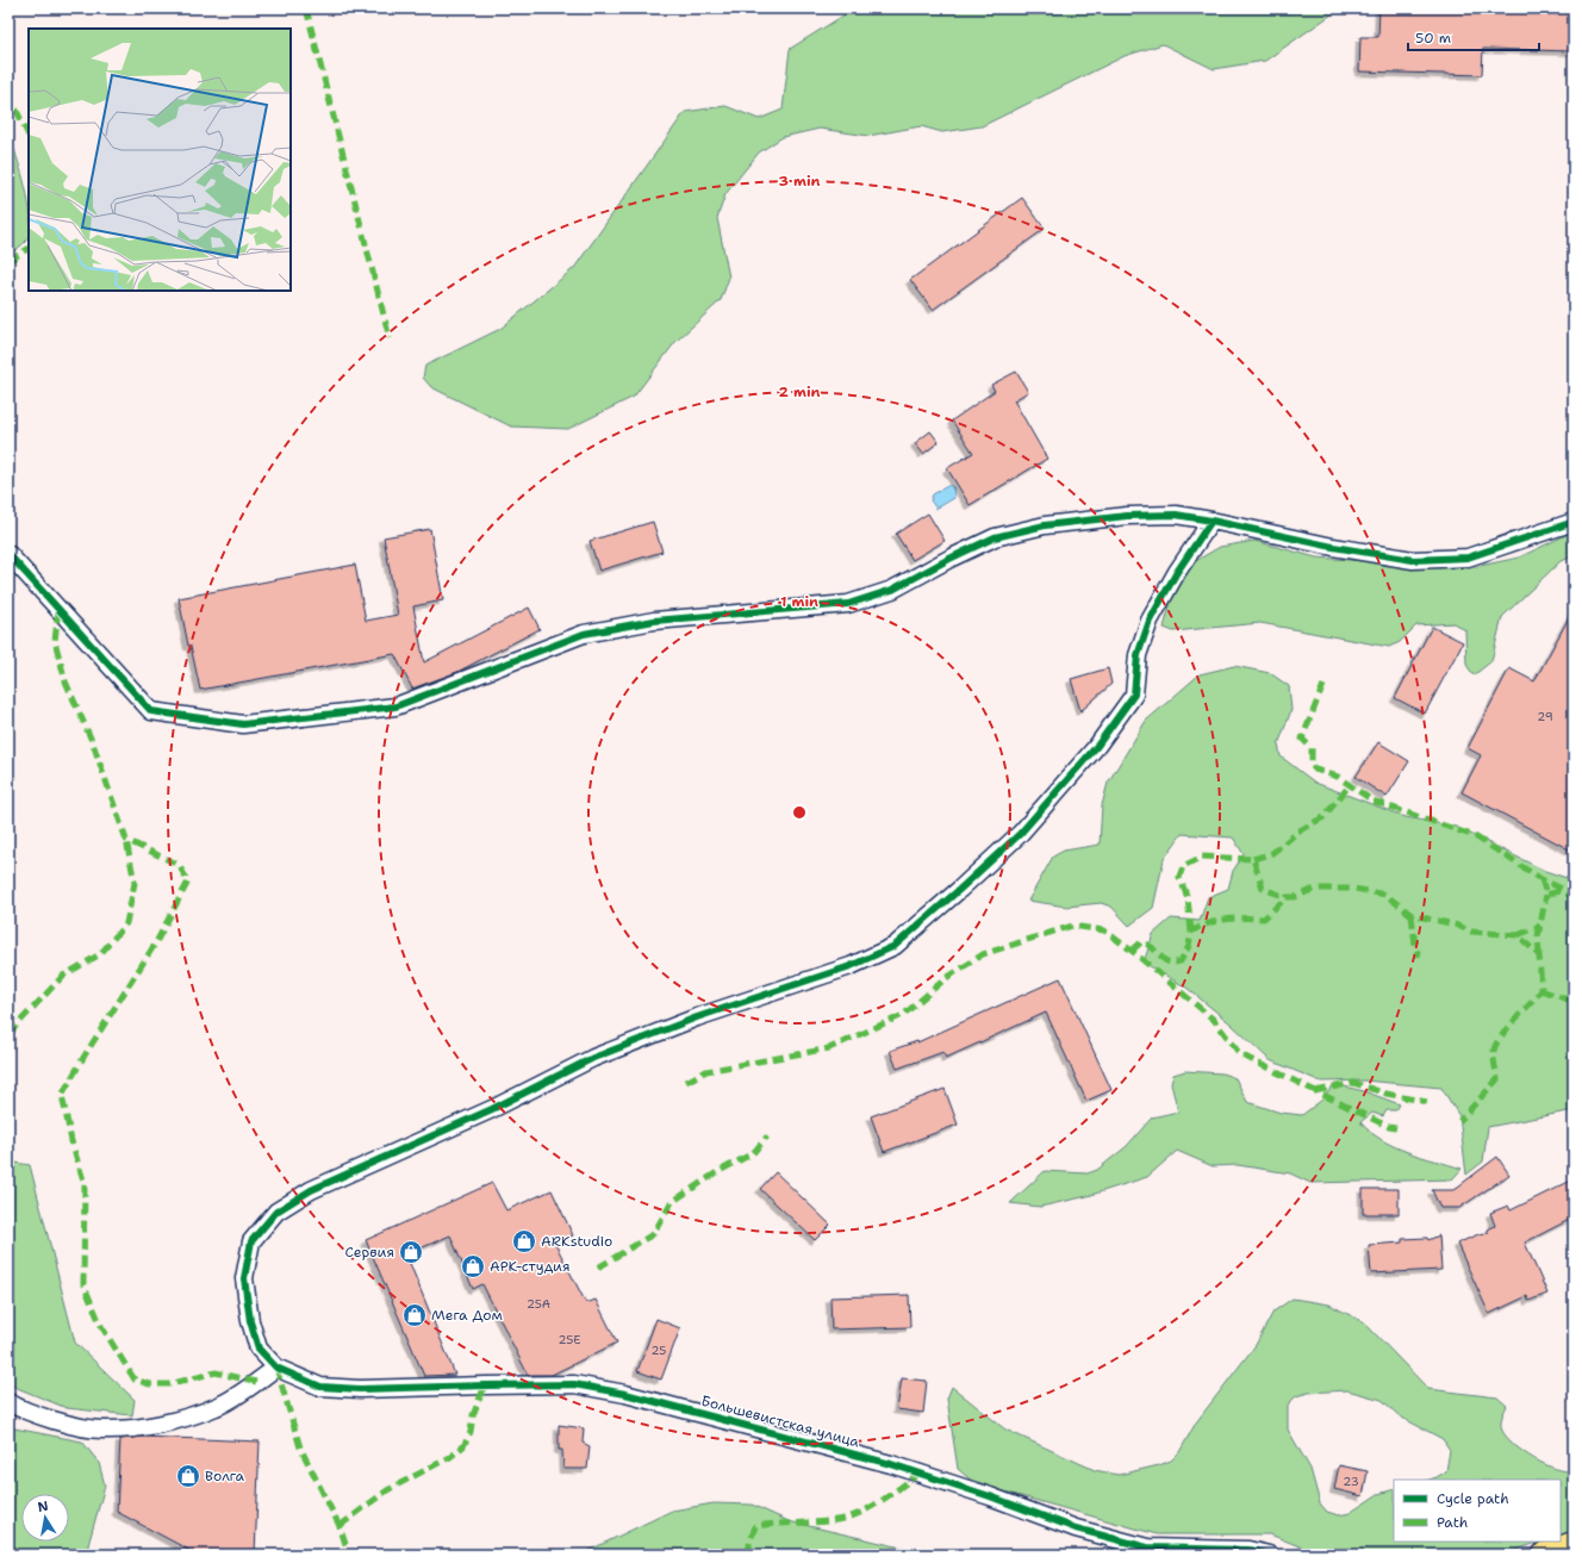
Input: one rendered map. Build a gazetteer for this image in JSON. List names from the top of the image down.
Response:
{
  "streets": {
    "street": ["Большевистская улица"]
  },
  "places": {
    "shop": [
      "ARKstudio",
      "Сервия",
      "АРК-студия",
      "Мега Дом",
      "Волга"
    ]
  },
  "house_numbers": [
    "29",
    "25А",
    "25Е",
    "25",
    "23"
  ],
  "legend": ["Cycle path", "Path"],
  "scale_bar": "50 m",
  "north": "top",
  "rings": ["3 min", "2 min", "1 min"]
}
